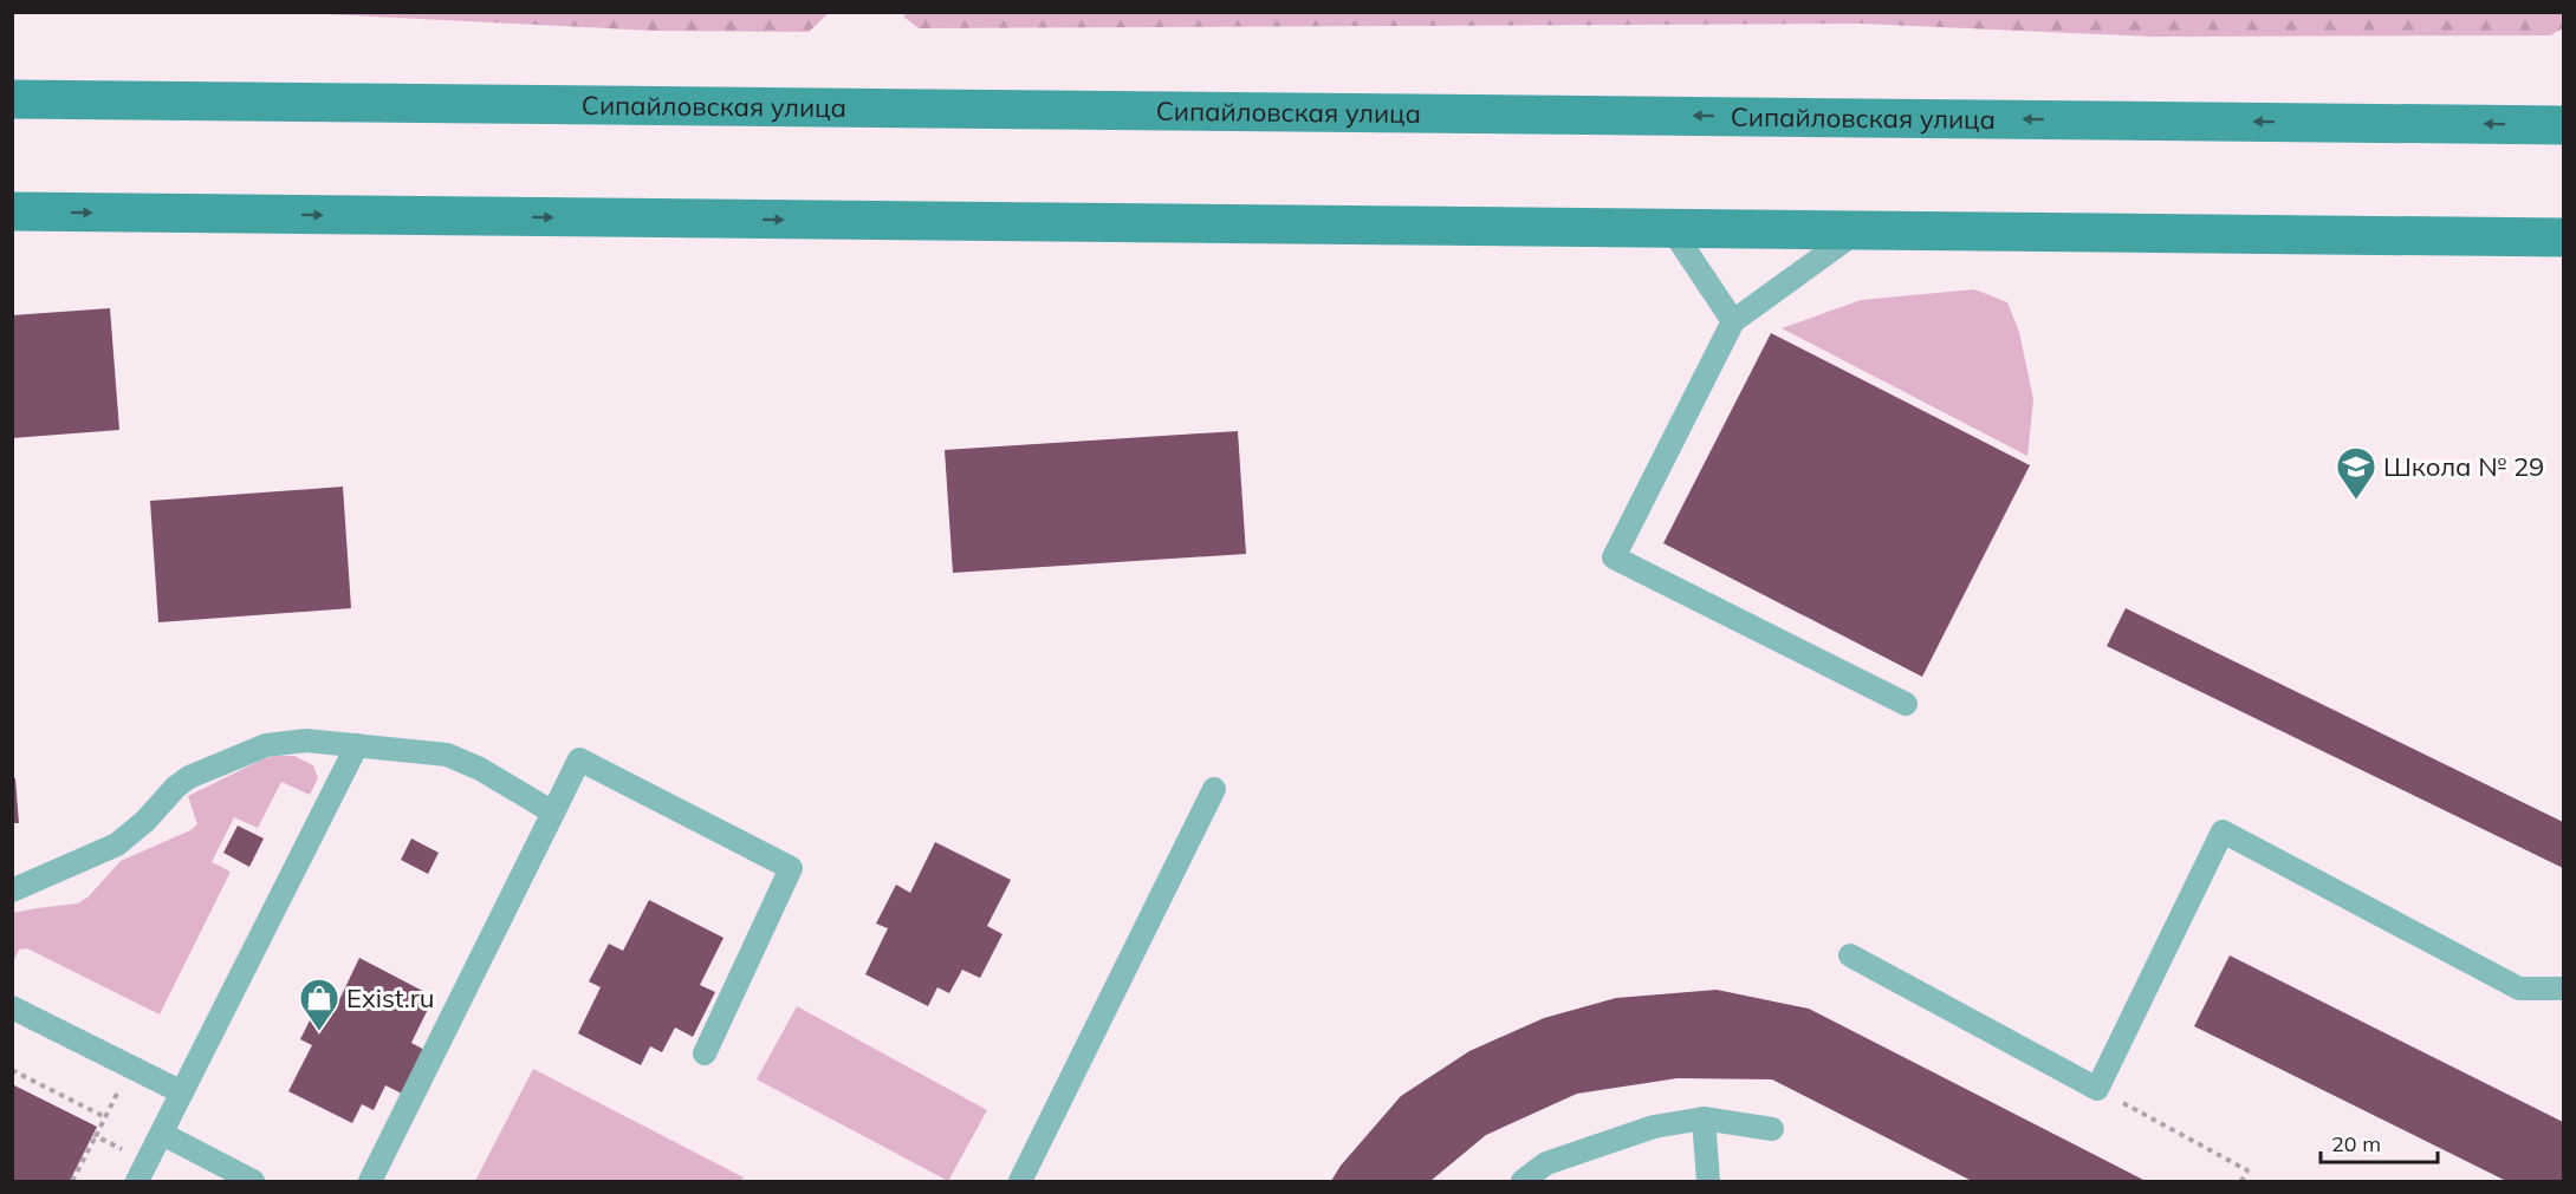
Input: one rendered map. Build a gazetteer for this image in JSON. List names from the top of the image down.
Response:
{
  "streets": {
    "main road": ["Сипайловская улица"]
  },
  "places": {
    "school or university": ["Школа № 29"],
    "shop": ["Exist.ru"]
  },
  "scale_bar": "20 m"
}
